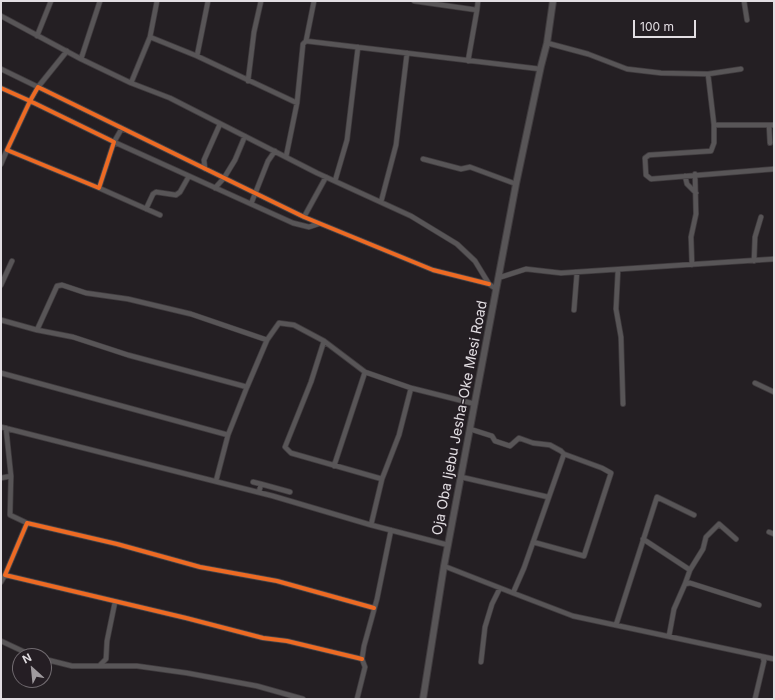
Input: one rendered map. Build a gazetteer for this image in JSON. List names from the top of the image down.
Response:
{
  "streets": {
    "main road": ["Oja Oba Ijebu Jesha-Oke Mesi Road"]
  },
  "scale_bar": "100 m",
  "north": "top left"
}
